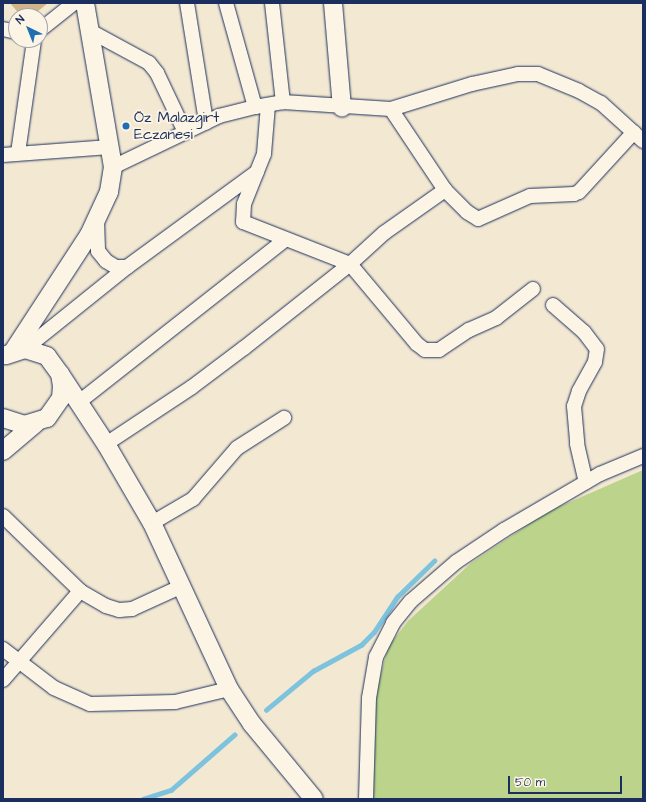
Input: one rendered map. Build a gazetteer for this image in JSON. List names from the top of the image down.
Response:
{
  "places": ["Öz Malazgirt Eczanesi"],
  "scale_bar": "50 m",
  "north": "top left"
}
